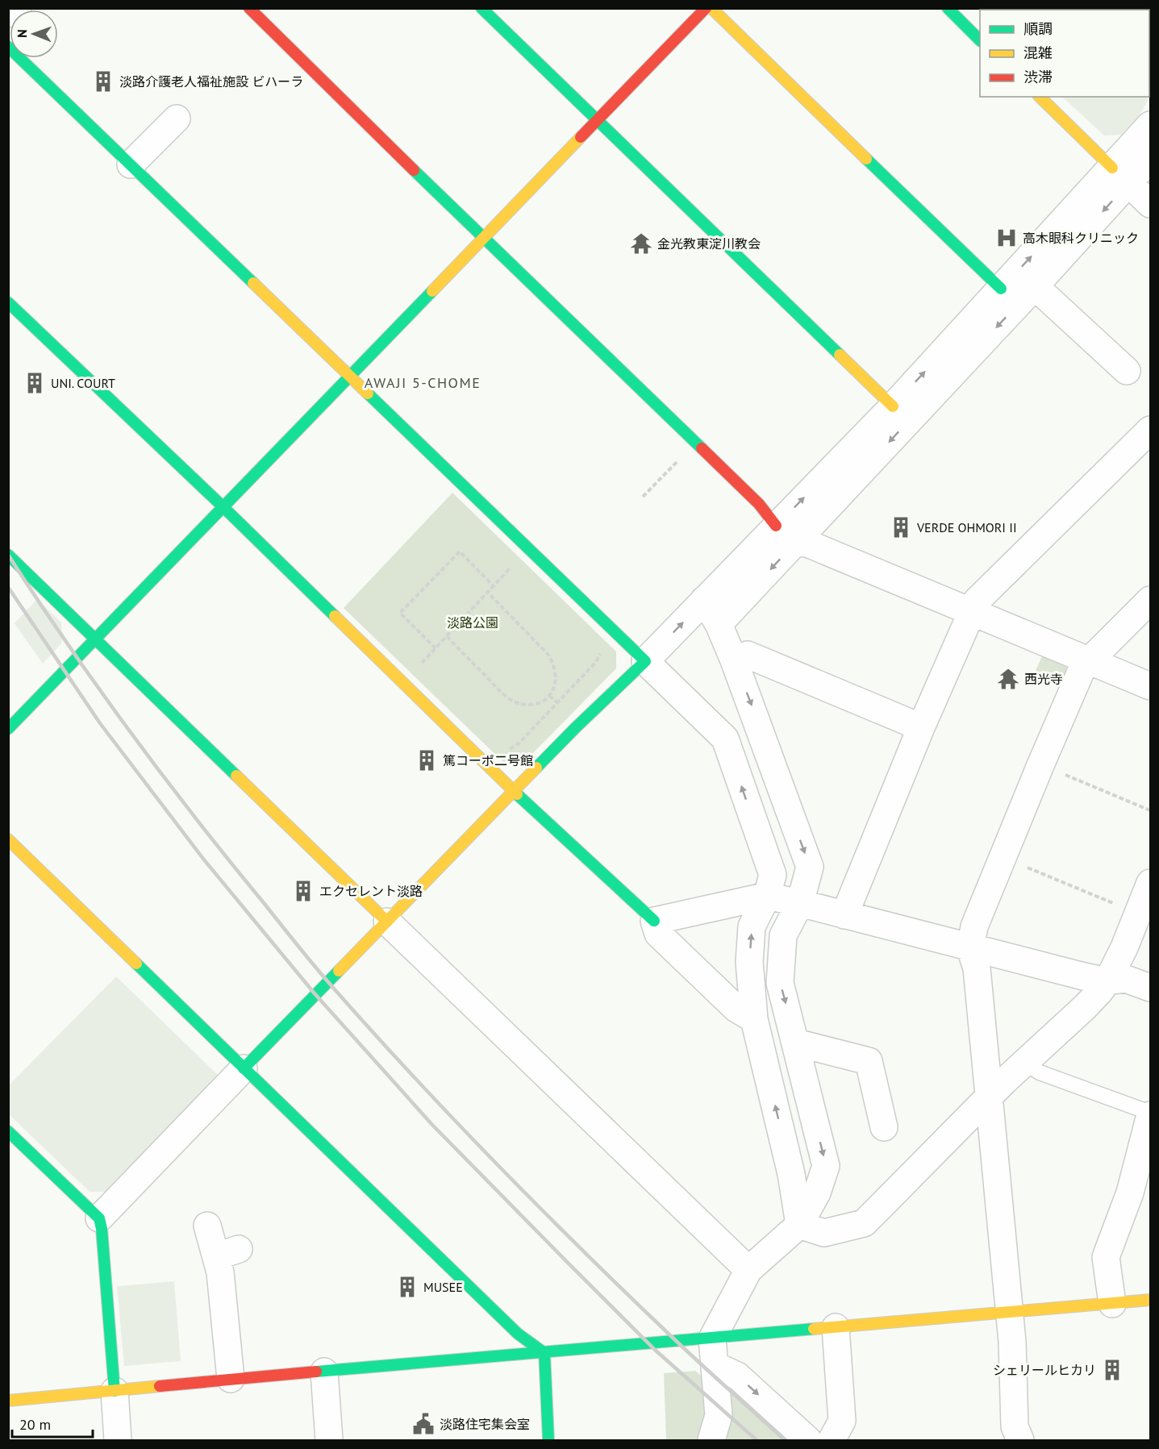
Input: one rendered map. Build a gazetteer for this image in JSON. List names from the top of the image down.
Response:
{
  "districts": ["AWAJI 5-CHOME"],
  "parks": ["淡路公園"],
  "places": {
    "building": [
      "淡路介護老人福祉施設 ビハーラ",
      "UNI. COURT",
      "VERDE OHMORI II",
      "篤コーポ二号館",
      "エクセレント淡路",
      "MUSEE",
      "シェリールヒカリ"
    ],
    "hospital": ["高木眼科クリニック"],
    "temple": ["金光教東淀川教会", "西光寺"],
    "public building": ["淡路住宅集会室"]
  },
  "legend": ["順調", "混雑", "渋滞"],
  "scale_bar": "20 m",
  "north": "left"
}
